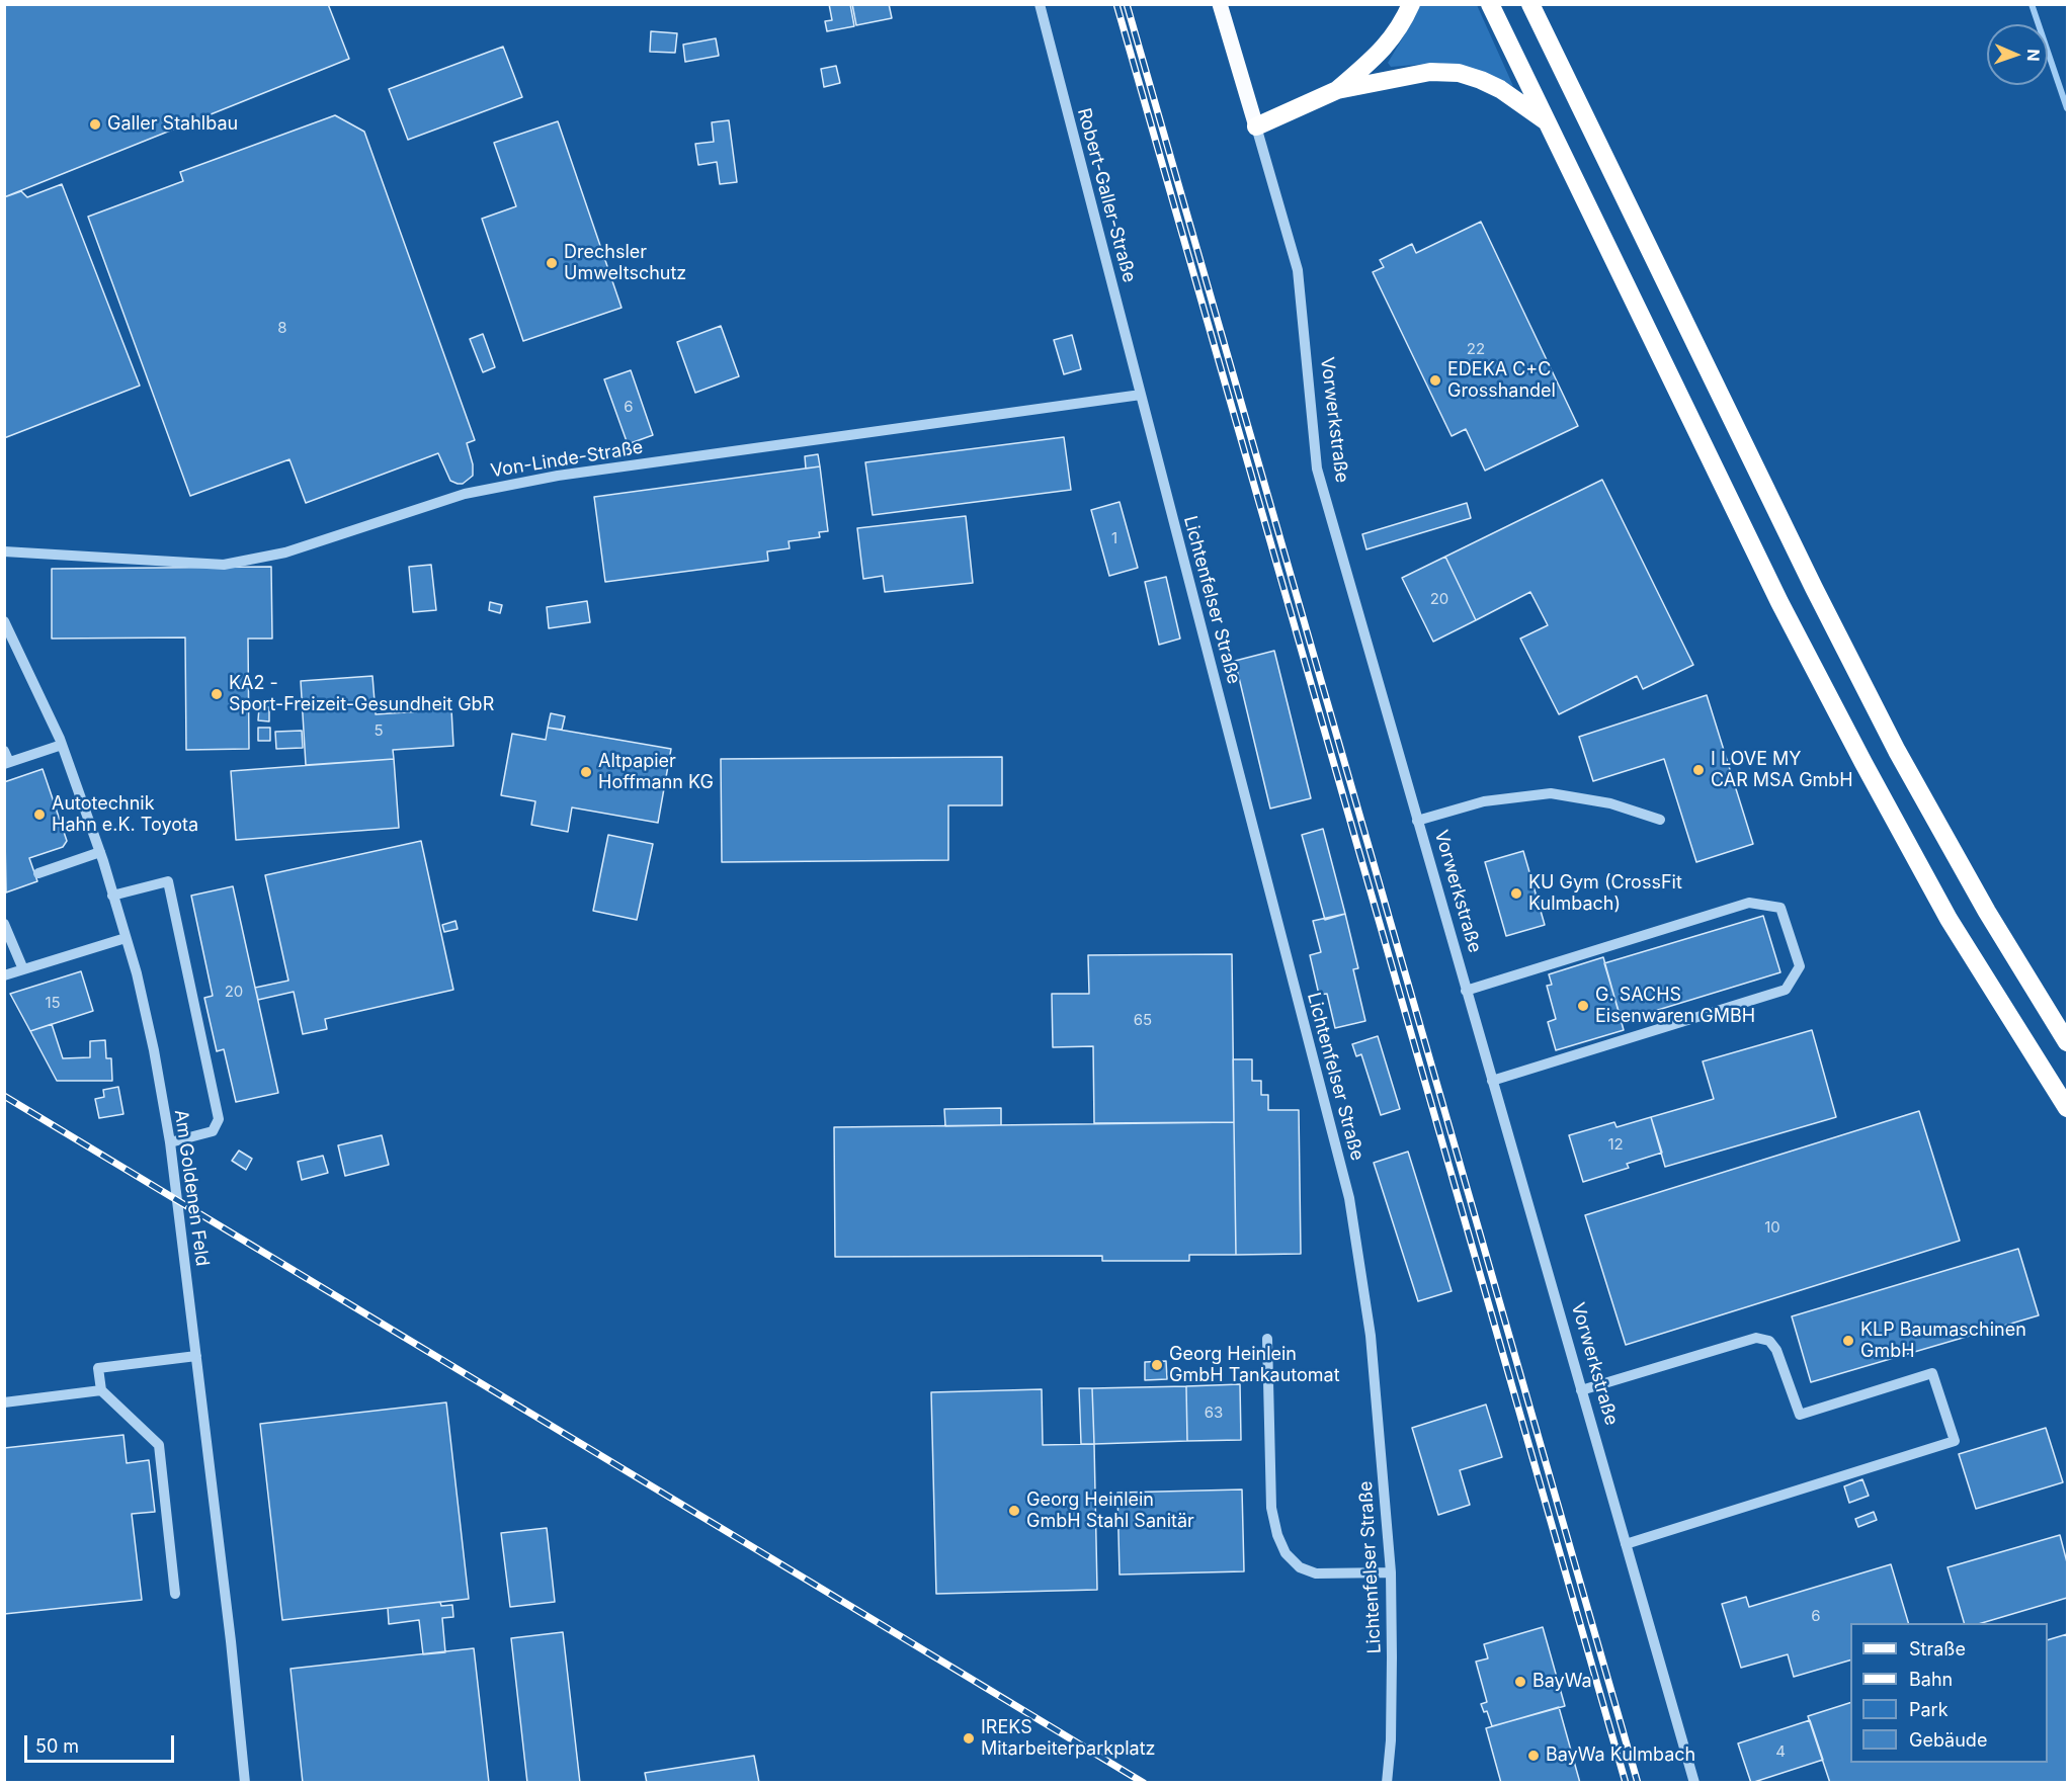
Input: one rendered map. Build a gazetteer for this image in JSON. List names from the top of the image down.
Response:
{
  "streets": {
    "main road": ["Vorwerkstraße"],
    "street": [
      "Robert-Galler-Straße",
      "Von-Linde-Straße",
      "Lichtenfelser Straße",
      "Am Goldenen Feld"
    ]
  },
  "crossings": [
    ["Robert-Galler-Straße", "Von-Linde-Straße"],
    ["Robert-Galler-Straße", "Lichtenfelser Straße"],
    ["Von-Linde-Straße", "Lichtenfelser Straße"]
  ],
  "places": [
    "Galler Stahlbau",
    "Drechsler Umweltschutz",
    "EDEKA C+C Grosshandel",
    "KA2 - Sport-Freizeit-Gesundheit GbR",
    "I LOVE MY CAR MSA GmbH",
    "Altpapier Hoffmann KG",
    "Autotechnik Hahn e.K. Toyota",
    "KU Gym (CrossFit Kulmbach)",
    "G. SACHS Eisenwaren GMBH",
    "KLP Baumaschinen GmbH",
    "Georg Heinlein GmbH Tankautomat",
    "Georg Heinlein GmbH Stahl Sanitär",
    "BayWa",
    "IREKS Mitarbeiterparkplatz",
    "BayWa Kulmbach"
  ],
  "house_numbers": [
    "8",
    "22",
    "6",
    "1",
    "20",
    "5",
    "20",
    "15",
    "65",
    "12",
    "10",
    "63",
    "6",
    "4"
  ],
  "legend": [
    "Straße",
    "Bahn",
    "Park",
    "Gebäude"
  ],
  "scale_bar": "50 m",
  "north": "right"
}
